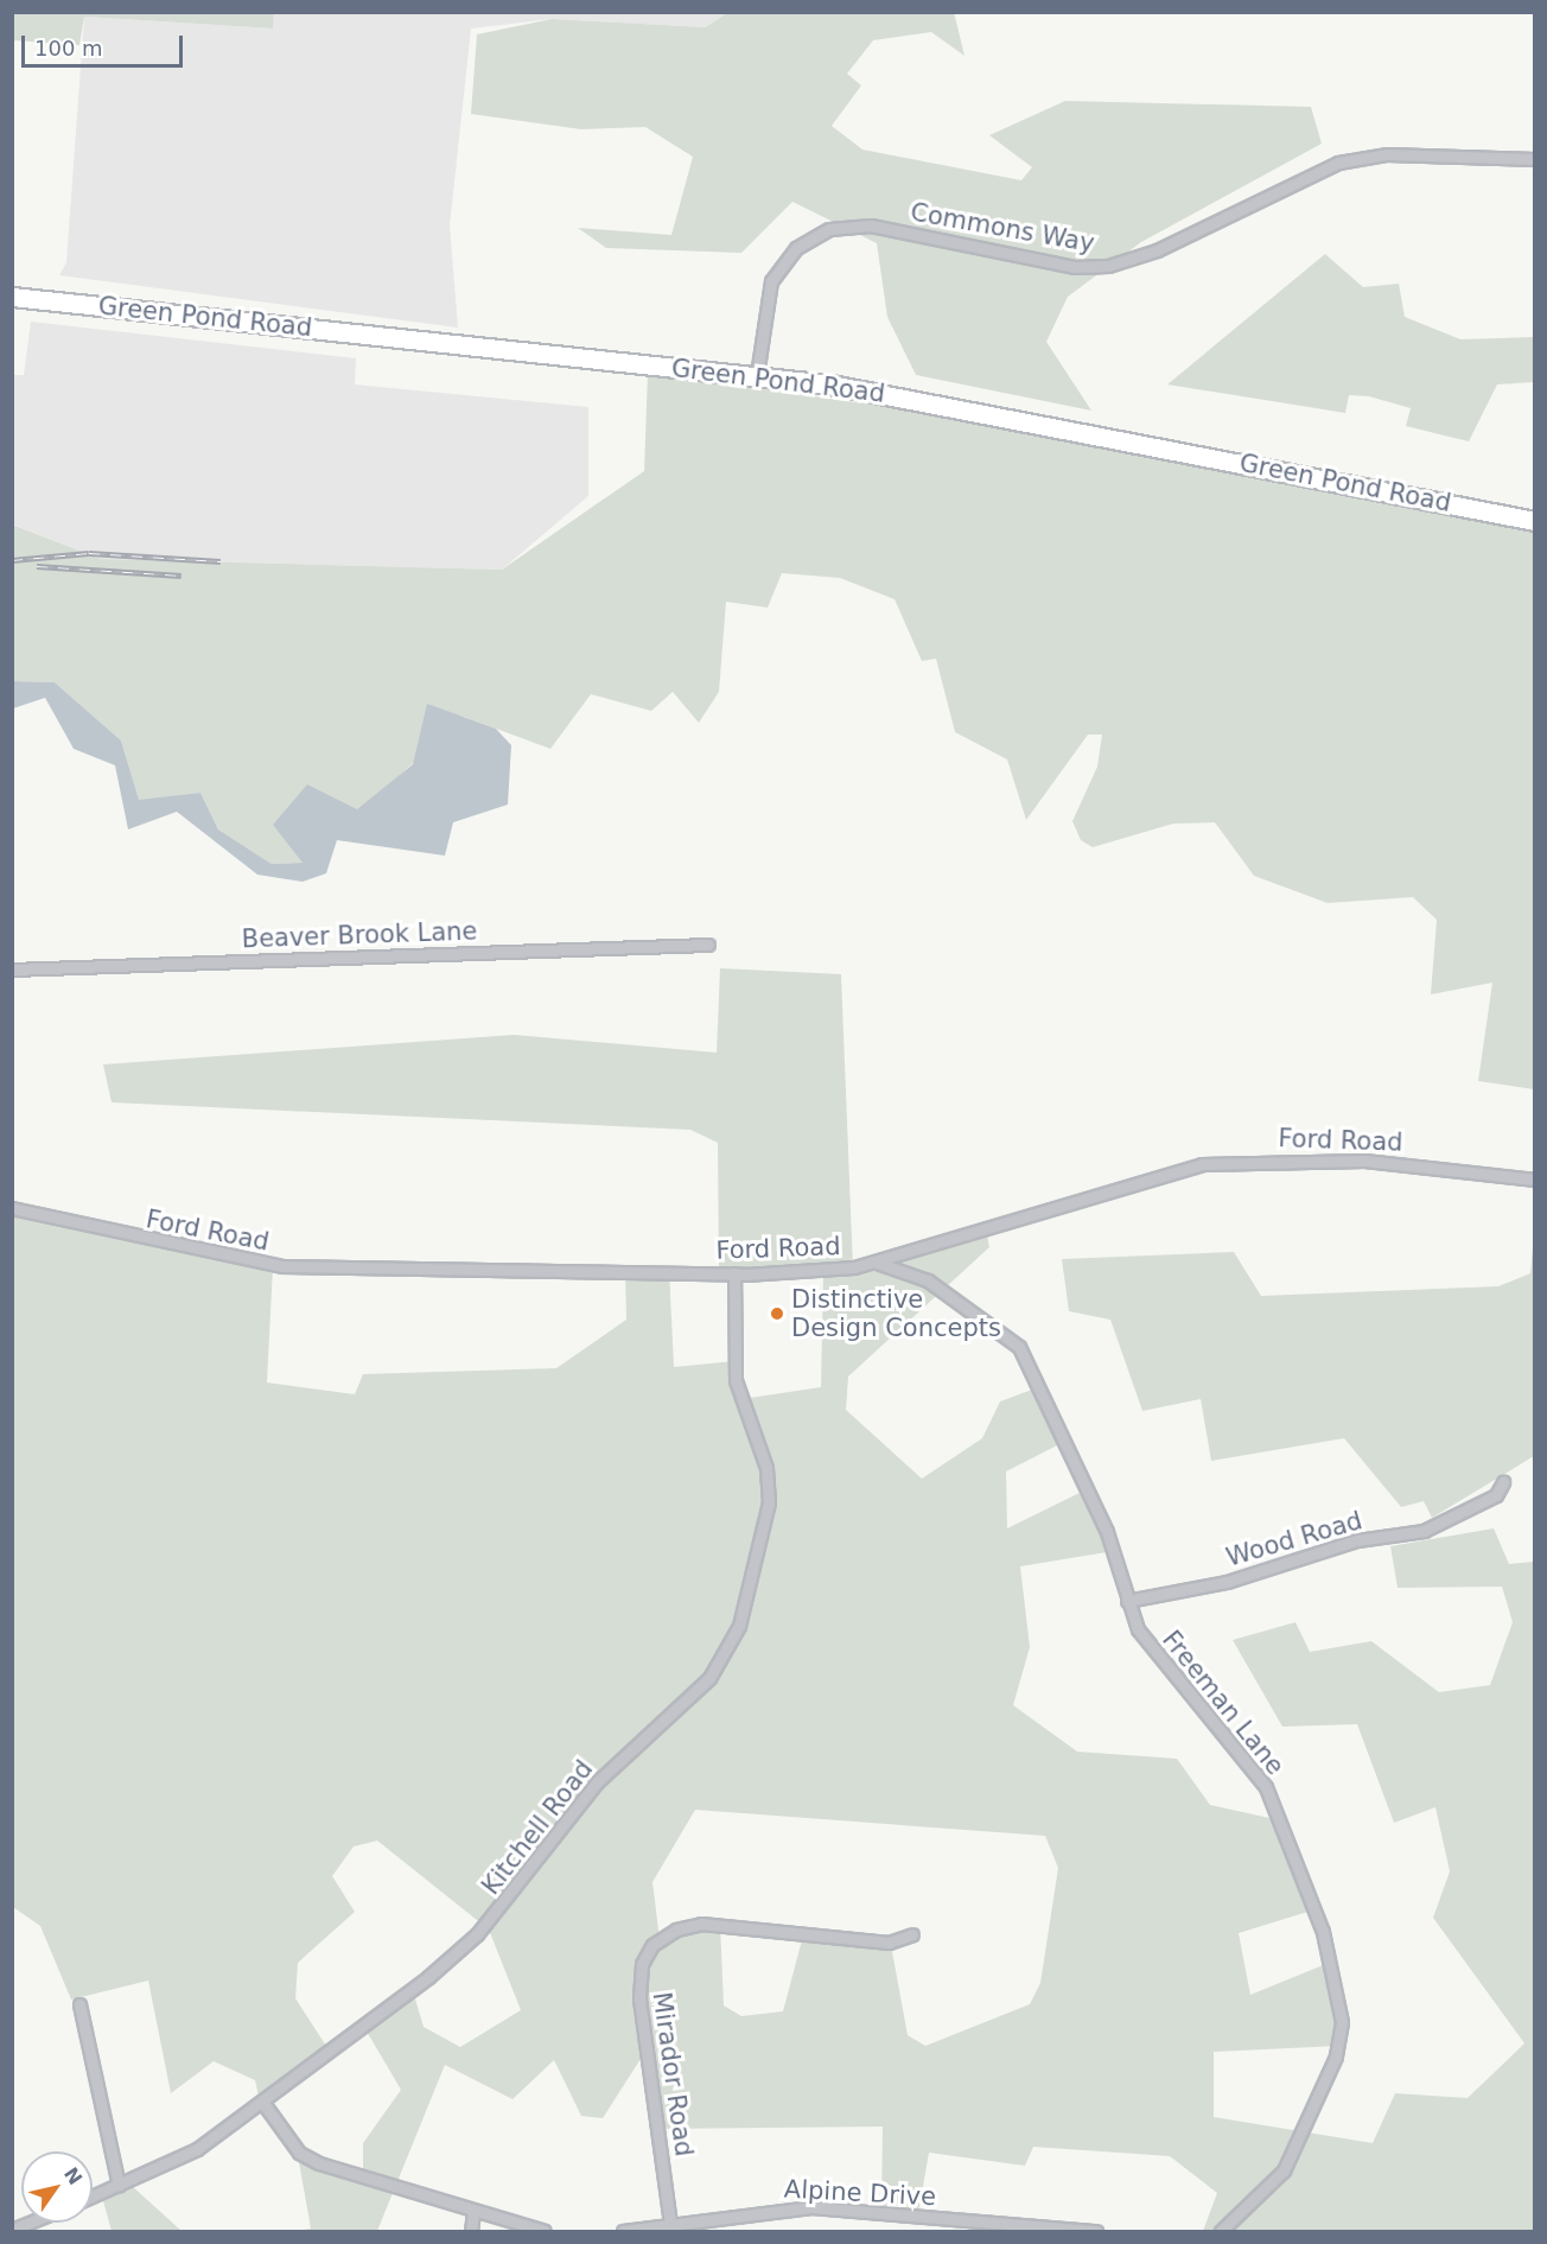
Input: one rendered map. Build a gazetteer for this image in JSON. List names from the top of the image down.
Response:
{
  "streets": {
    "main road": ["Green Pond Road"],
    "street": [
      "Commons Way",
      "Beaver Brook Lane",
      "Ford Road",
      "Wood Road",
      "Freeman Lane",
      "Kitchell Road",
      "Mirador Road",
      "Alpine Drive"
    ]
  },
  "crossings": [
    ["Commons Way", "Green Pond Road"],
    ["Ford Road", "Freeman Lane"],
    ["Ford Road", "Kitchell Road"],
    ["Wood Road", "Freeman Lane"],
    ["Mirador Road", "Alpine Drive"]
  ],
  "places": ["Distinctive Design Concepts"],
  "scale_bar": "100 m",
  "north": "top right"
}
